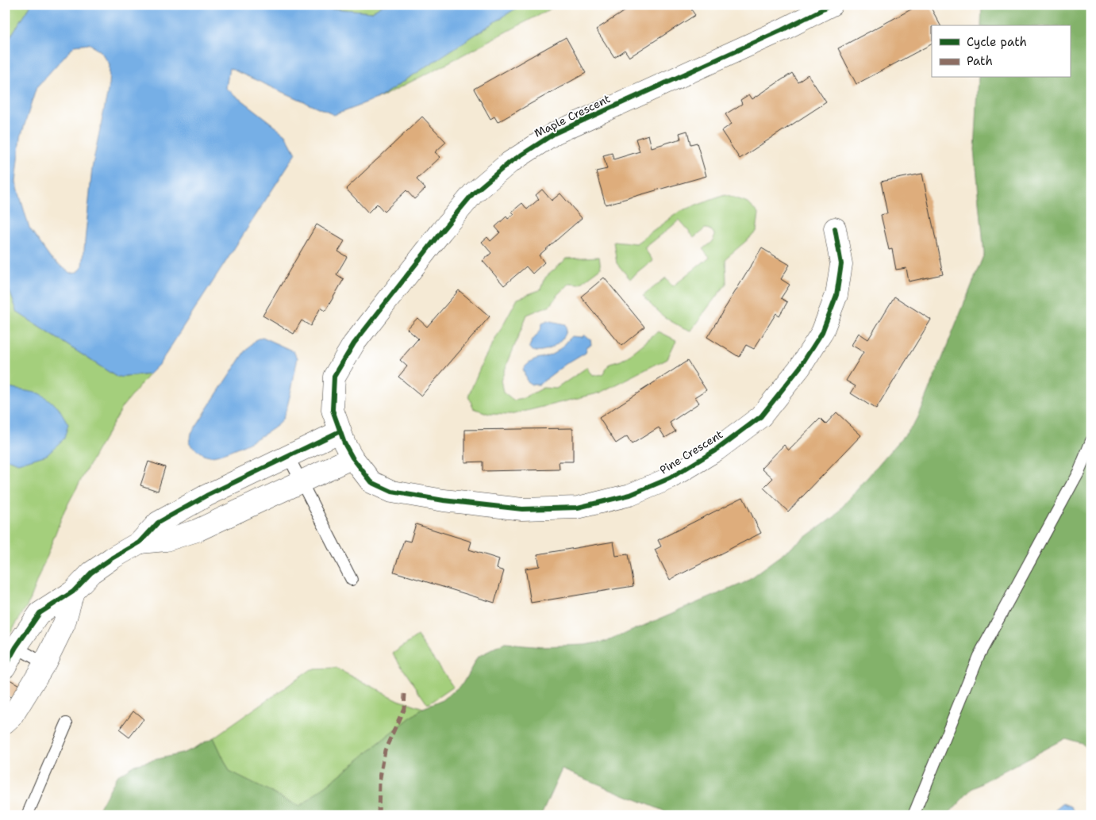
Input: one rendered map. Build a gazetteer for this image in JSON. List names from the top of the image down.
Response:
{
  "streets": {
    "street": ["Maple Crescent", "Pine Crescent"]
  },
  "crossings": [
    ["Maple Crescent", "Pine Crescent"]
  ],
  "legend": ["Cycle path", "Path"]
}
